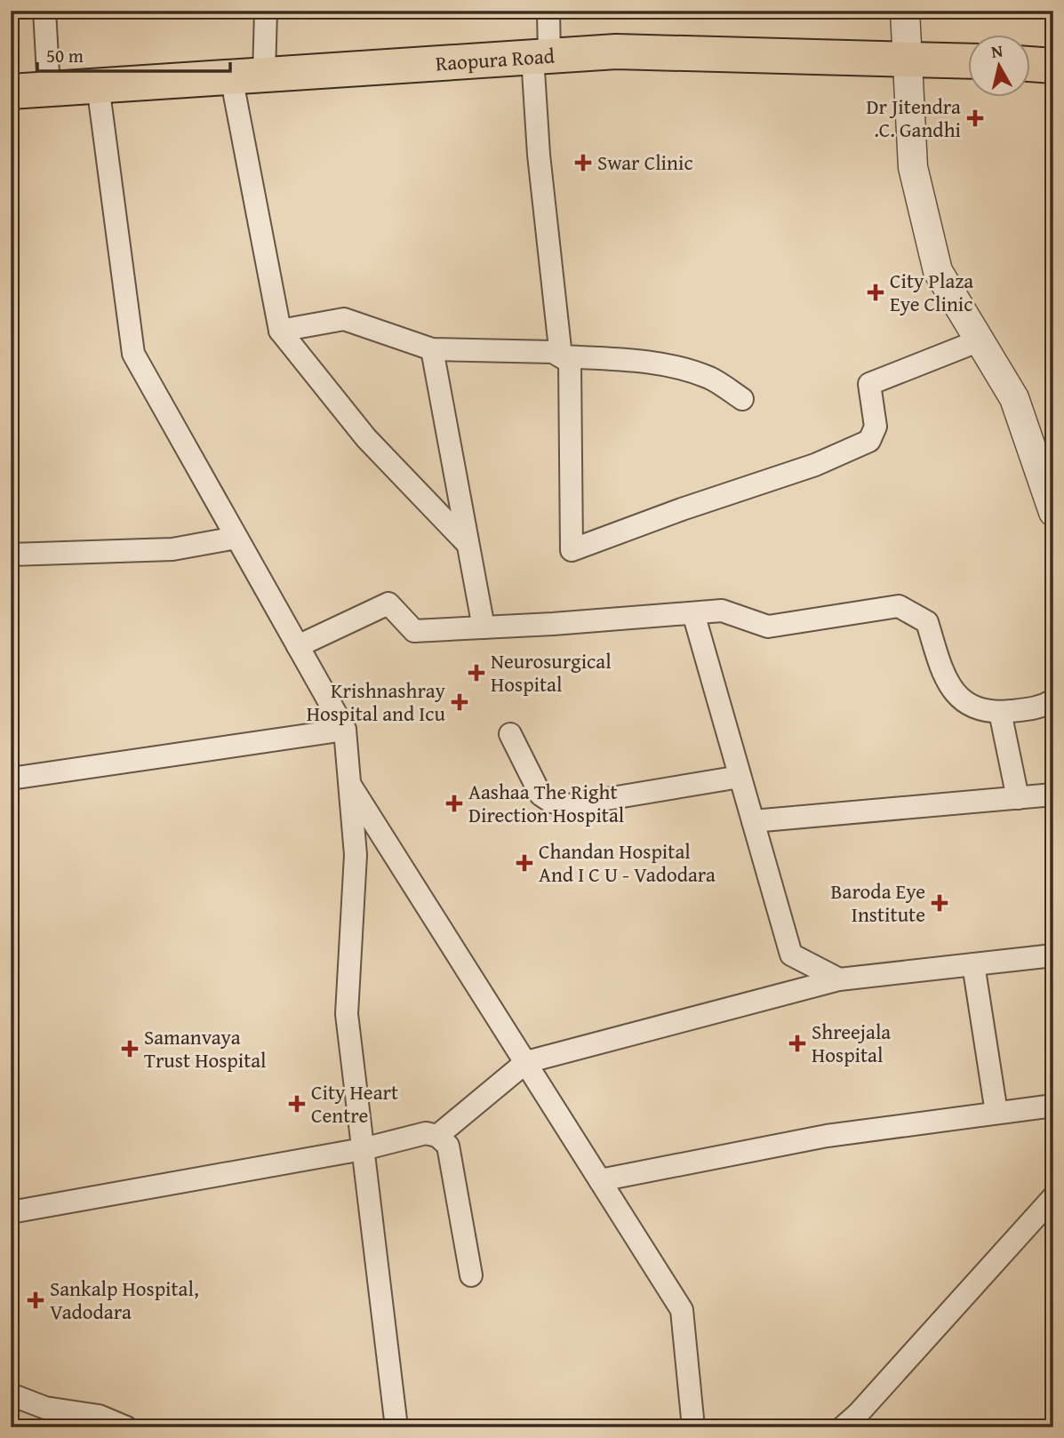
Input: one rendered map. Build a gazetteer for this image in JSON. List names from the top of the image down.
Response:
{
  "streets": {
    "main road": ["Raopura Road"]
  },
  "places": {
    "health": [
      "Dr Jitendra .C. Gandhi",
      "Swar Clinic",
      "City Plaza Eye Clinic",
      "Neurosurgical Hospital",
      "Krishnashray Hospital and Icu",
      "Aashaa The Right Direction Hospital",
      "Chandan Hospital And I C U - Vadodara",
      "Baroda Eye Institute",
      "Shreejala Hospital",
      "Samanvaya Trust Hospital",
      "City Heart Centre",
      "Sankalp Hospital, Vadodara"
    ]
  },
  "scale_bar": "50 m",
  "north": "top"
}
